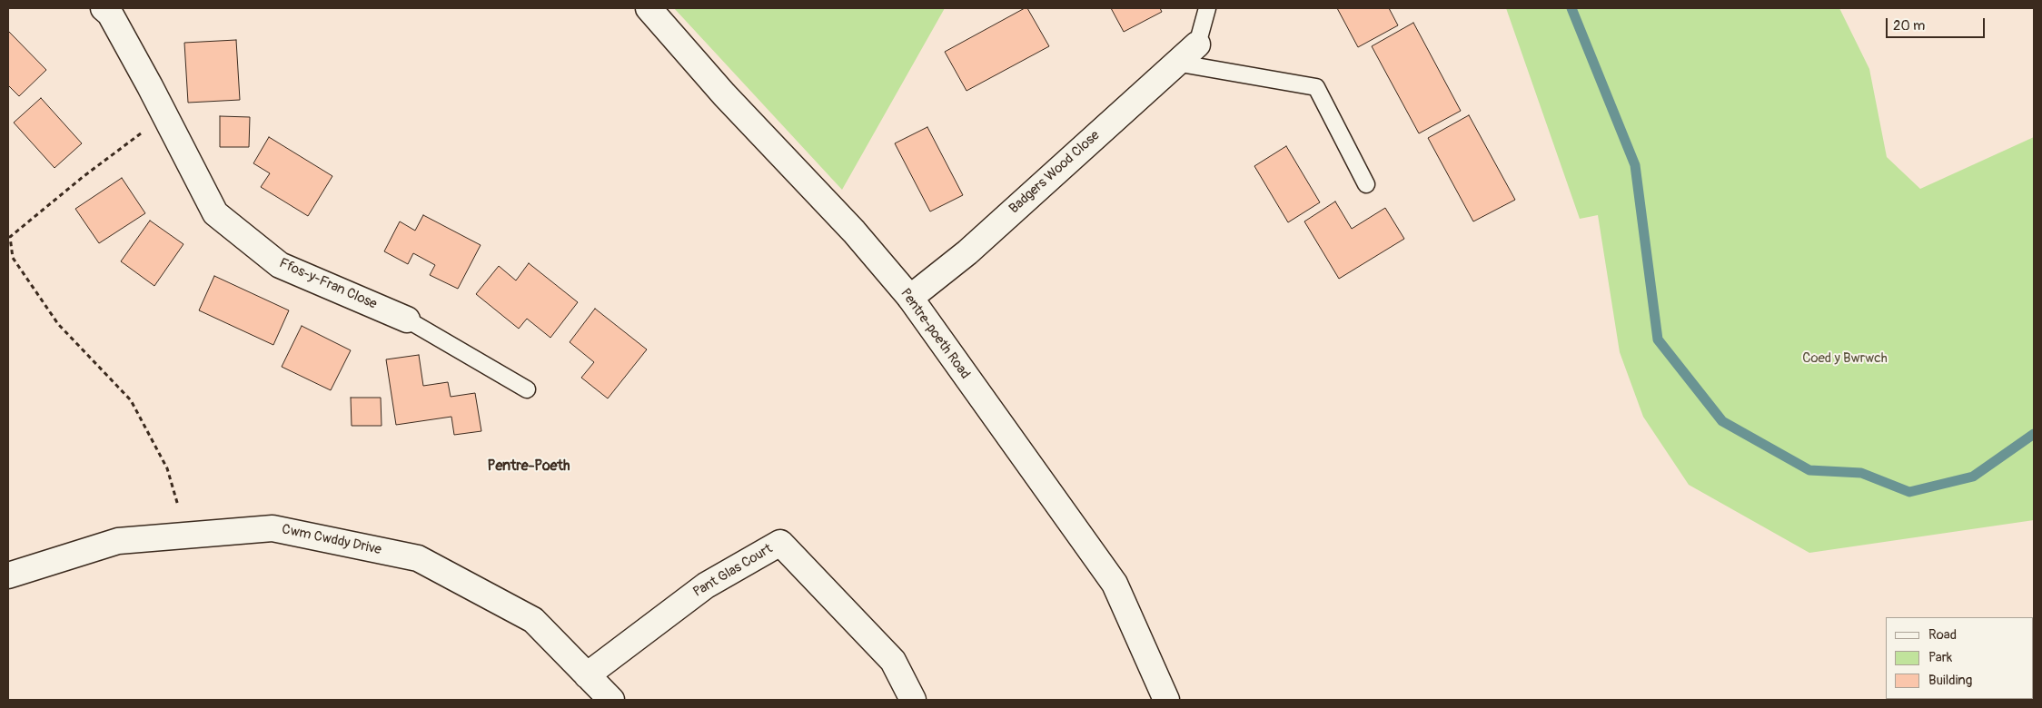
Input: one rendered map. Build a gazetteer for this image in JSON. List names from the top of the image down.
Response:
{
  "streets": {
    "street": [
      "Badgers Wood Close",
      "Ffos-y-Fran Close",
      "Pentre-poeth Road",
      "Cwm Cwddy Drive",
      "Pant Glas Court"
    ]
  },
  "crossings": [
    ["Badgers Wood Close", "Pentre-poeth Road"],
    ["Cwm Cwddy Drive", "Pant Glas Court"]
  ],
  "districts": ["Pentre-Poeth"],
  "parks": ["Coed y Bwrwch"],
  "legend": ["Road", "Park", "Building"],
  "scale_bar": "20 m"
}
